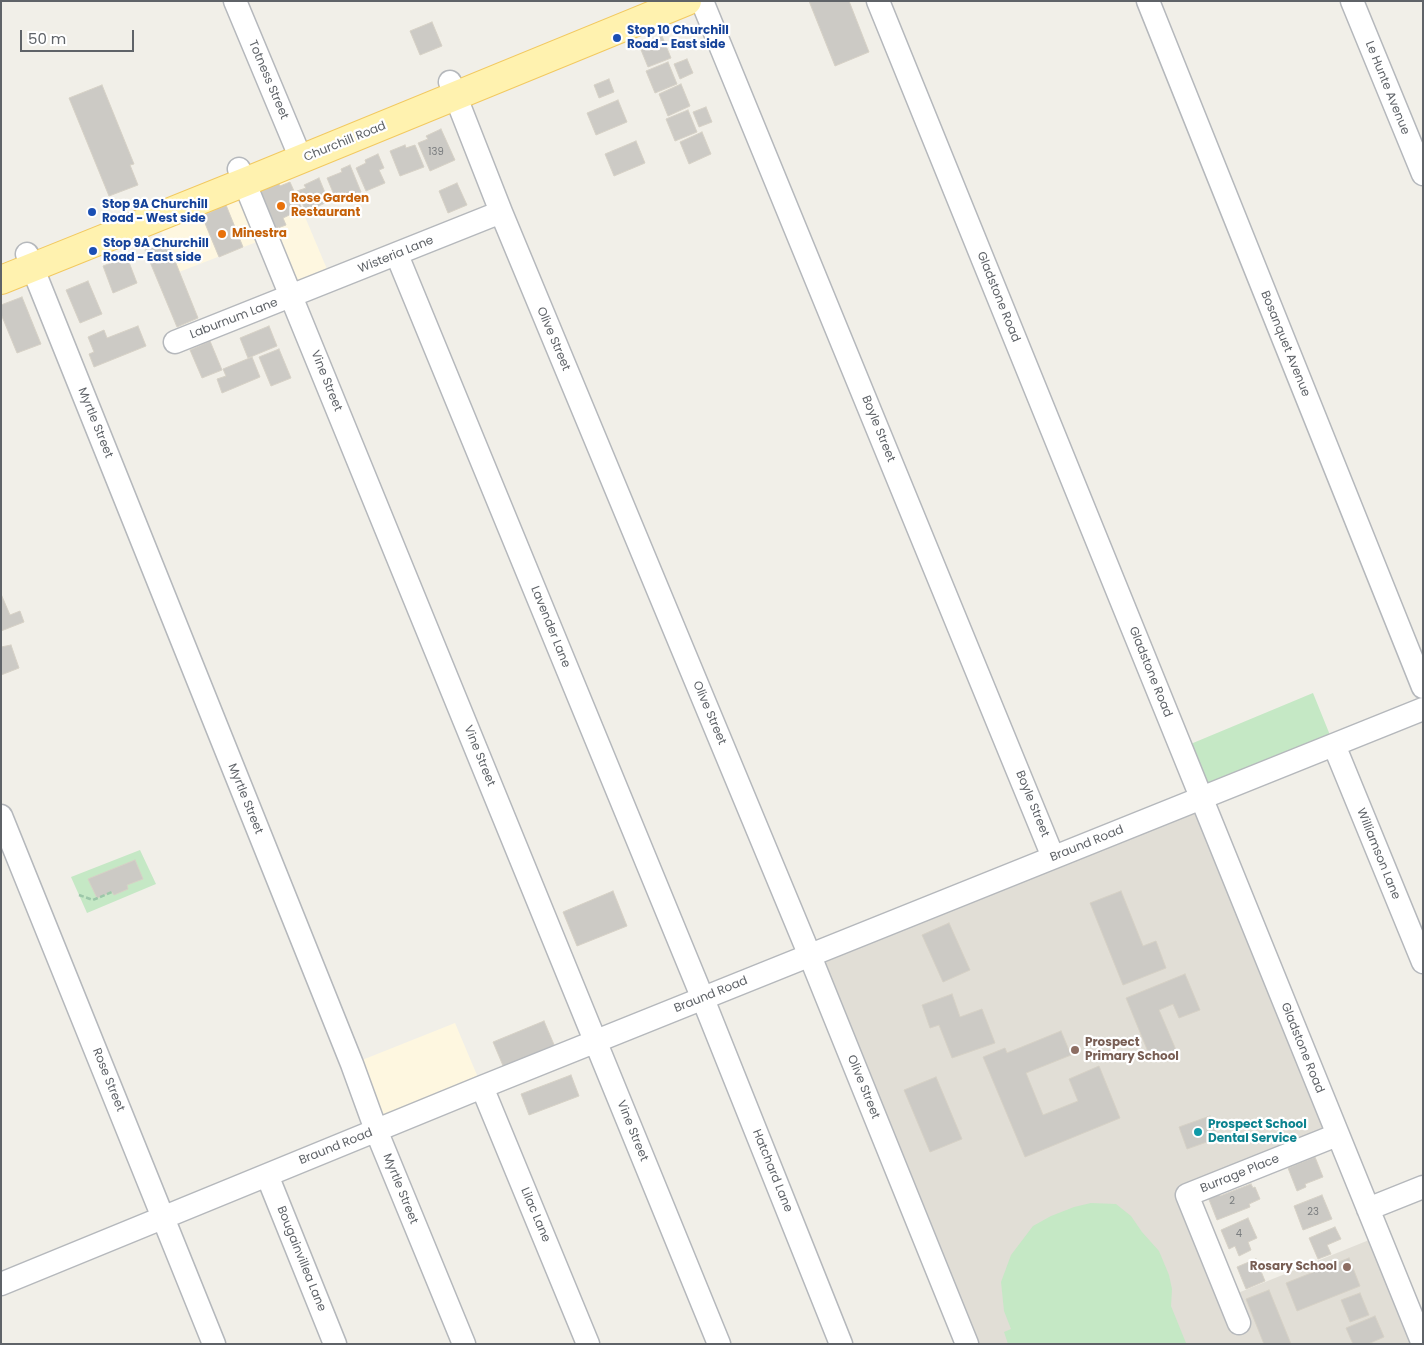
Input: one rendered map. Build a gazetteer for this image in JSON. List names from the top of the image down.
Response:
{
  "streets": {
    "main road": ["Churchill Road"],
    "street": [
      "Totness Street",
      "Le Hunte Avenue",
      "Wisteria Lane",
      "Gladstone Road",
      "Laburnum Lane",
      "Olive Street",
      "Bosanquet Avenue",
      "Vine Street",
      "Myrtle Street",
      "Boyle Street",
      "Lavender Lane",
      "Braund Road",
      "Williamson Lane",
      "Rose Street",
      "Hatchard Lane",
      "Burrage Place",
      "Lilac Lane",
      "Bougainvillea Lane"
    ]
  },
  "crossings": [
    ["Totness Street", "Churchill Road"],
    ["Churchill Road", "Olive Street"],
    ["Churchill Road", "Vine Street"],
    ["Churchill Road", "Myrtle Street"],
    ["Wisteria Lane", "Laburnum Lane"],
    ["Wisteria Lane", "Olive Street"],
    ["Wisteria Lane", "Vine Street"],
    ["Wisteria Lane", "Lavender Lane"],
    ["Gladstone Road", "Braund Road"],
    ["Gladstone Road", "Burrage Place"],
    ["Laburnum Lane", "Vine Street"],
    ["Olive Street", "Braund Road"],
    ["Vine Street", "Braund Road"],
    ["Myrtle Street", "Braund Road"],
    ["Boyle Street", "Braund Road"],
    ["Lavender Lane", "Braund Road"],
    ["Lavender Lane", "Hatchard Lane"],
    ["Braund Road", "Williamson Lane"],
    ["Braund Road", "Rose Street"],
    ["Braund Road", "Hatchard Lane"],
    ["Braund Road", "Lilac Lane"],
    ["Braund Road", "Bougainvillea Lane"]
  ],
  "places": [
    "Stop 10 Churchill Road - East side",
    "Rose Garden Restaurant",
    "Stop 9A Churchill Road - West side",
    "Minestra",
    "Stop 9A Churchill Road - East side",
    "Prospect Primary School",
    "Prospect School Dental Service",
    "Rosary School"
  ],
  "house_numbers": [
    "139",
    "2",
    "23",
    "4"
  ],
  "scale_bar": "50 m"
}
